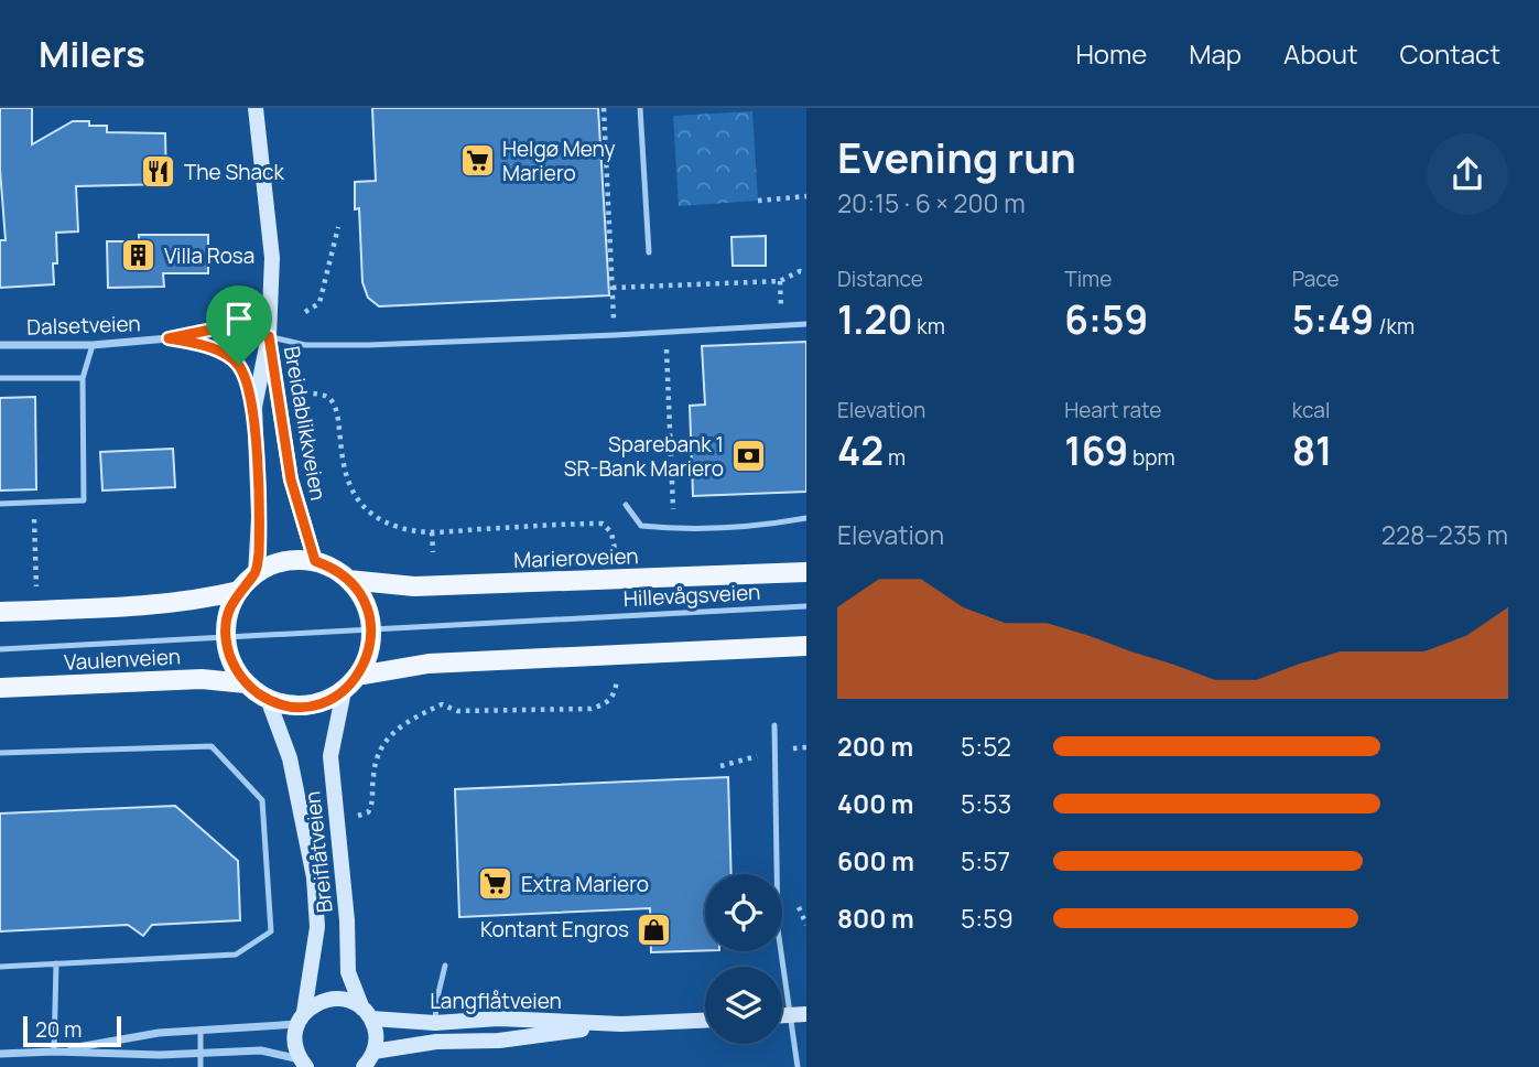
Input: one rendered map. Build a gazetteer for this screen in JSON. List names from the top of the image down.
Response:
{
  "streets": {
    "main road": ["Marieroveien", "Vaulenveien"],
    "street": [
      "Dalsetveien",
      "Breidablikkveien",
      "Breiflåtveien",
      "Langflåtveien"
    ],
    "lane": ["Hillevågsveien"]
  },
  "crossings": [
    ["Dalsetveien", "Breidablikkveien"],
    ["Breiflåtveien", "Langflåtveien"]
  ],
  "places": {
    "supermarket": ["Helgø Meny Mariero", "Extra Mariero"],
    "restaurant": ["The Shack"],
    "building": ["Villa Rosa"],
    "bank": ["Sparebank 1 SR-Bank Mariero"],
    "shop": ["Kontant Engros"]
  },
  "scale_bar": "20 m",
  "page": {
    "header": "Milers",
    "nav": [
      "Home",
      "Map",
      "About",
      "Contact"
    ],
    "heading": ["Evening run", "20:15 · 6 × 200 m"],
    "stats": [
      ["Distance", "1.20 km"],
      ["Time", "6:59"],
      ["Pace", "5:49 /km"],
      ["Elevation", "42 m"],
      ["Heart rate", "169 bpm"],
      ["kcal", "81"]
    ],
    "chart": ["Elevation", "228–235 m"],
    "list": [
      {
        "name": "200 m",
        "note": "5:52"
      },
      {
        "name": "400 m",
        "note": "5:53"
      },
      {
        "name": "600 m",
        "note": "5:57"
      },
      {
        "name": "800 m",
        "note": "5:59"
      }
    ],
    "scale": "20 m"
  }
}
